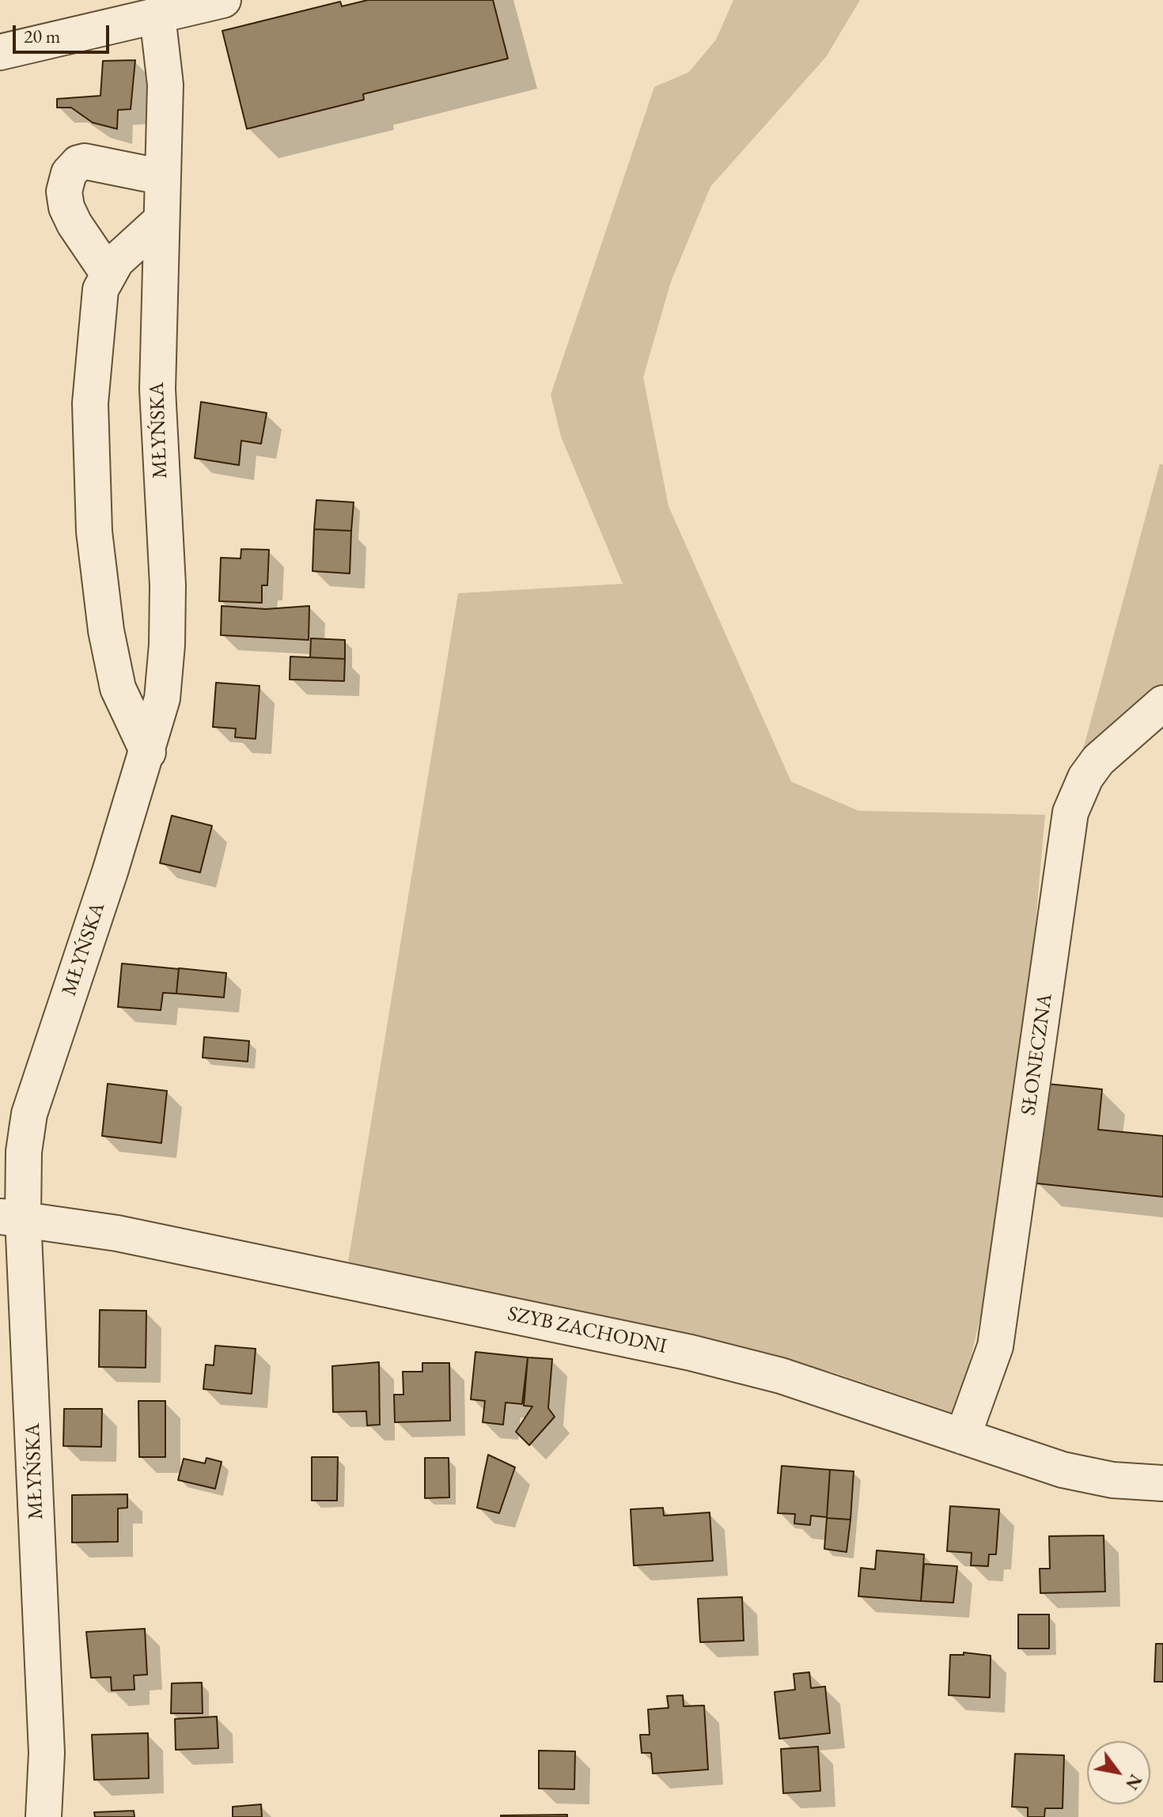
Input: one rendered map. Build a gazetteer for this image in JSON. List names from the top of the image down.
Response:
{
  "streets": {
    "street": ["MŁYŃSKA", "SŁONECZNA", "SZYB ZACHODNI"]
  },
  "crossings": [
    ["MŁYŃSKA", "SZYB ZACHODNI"],
    ["SŁONECZNA", "SZYB ZACHODNI"]
  ],
  "scale_bar": "20 m",
  "north": "bottom right"
}
